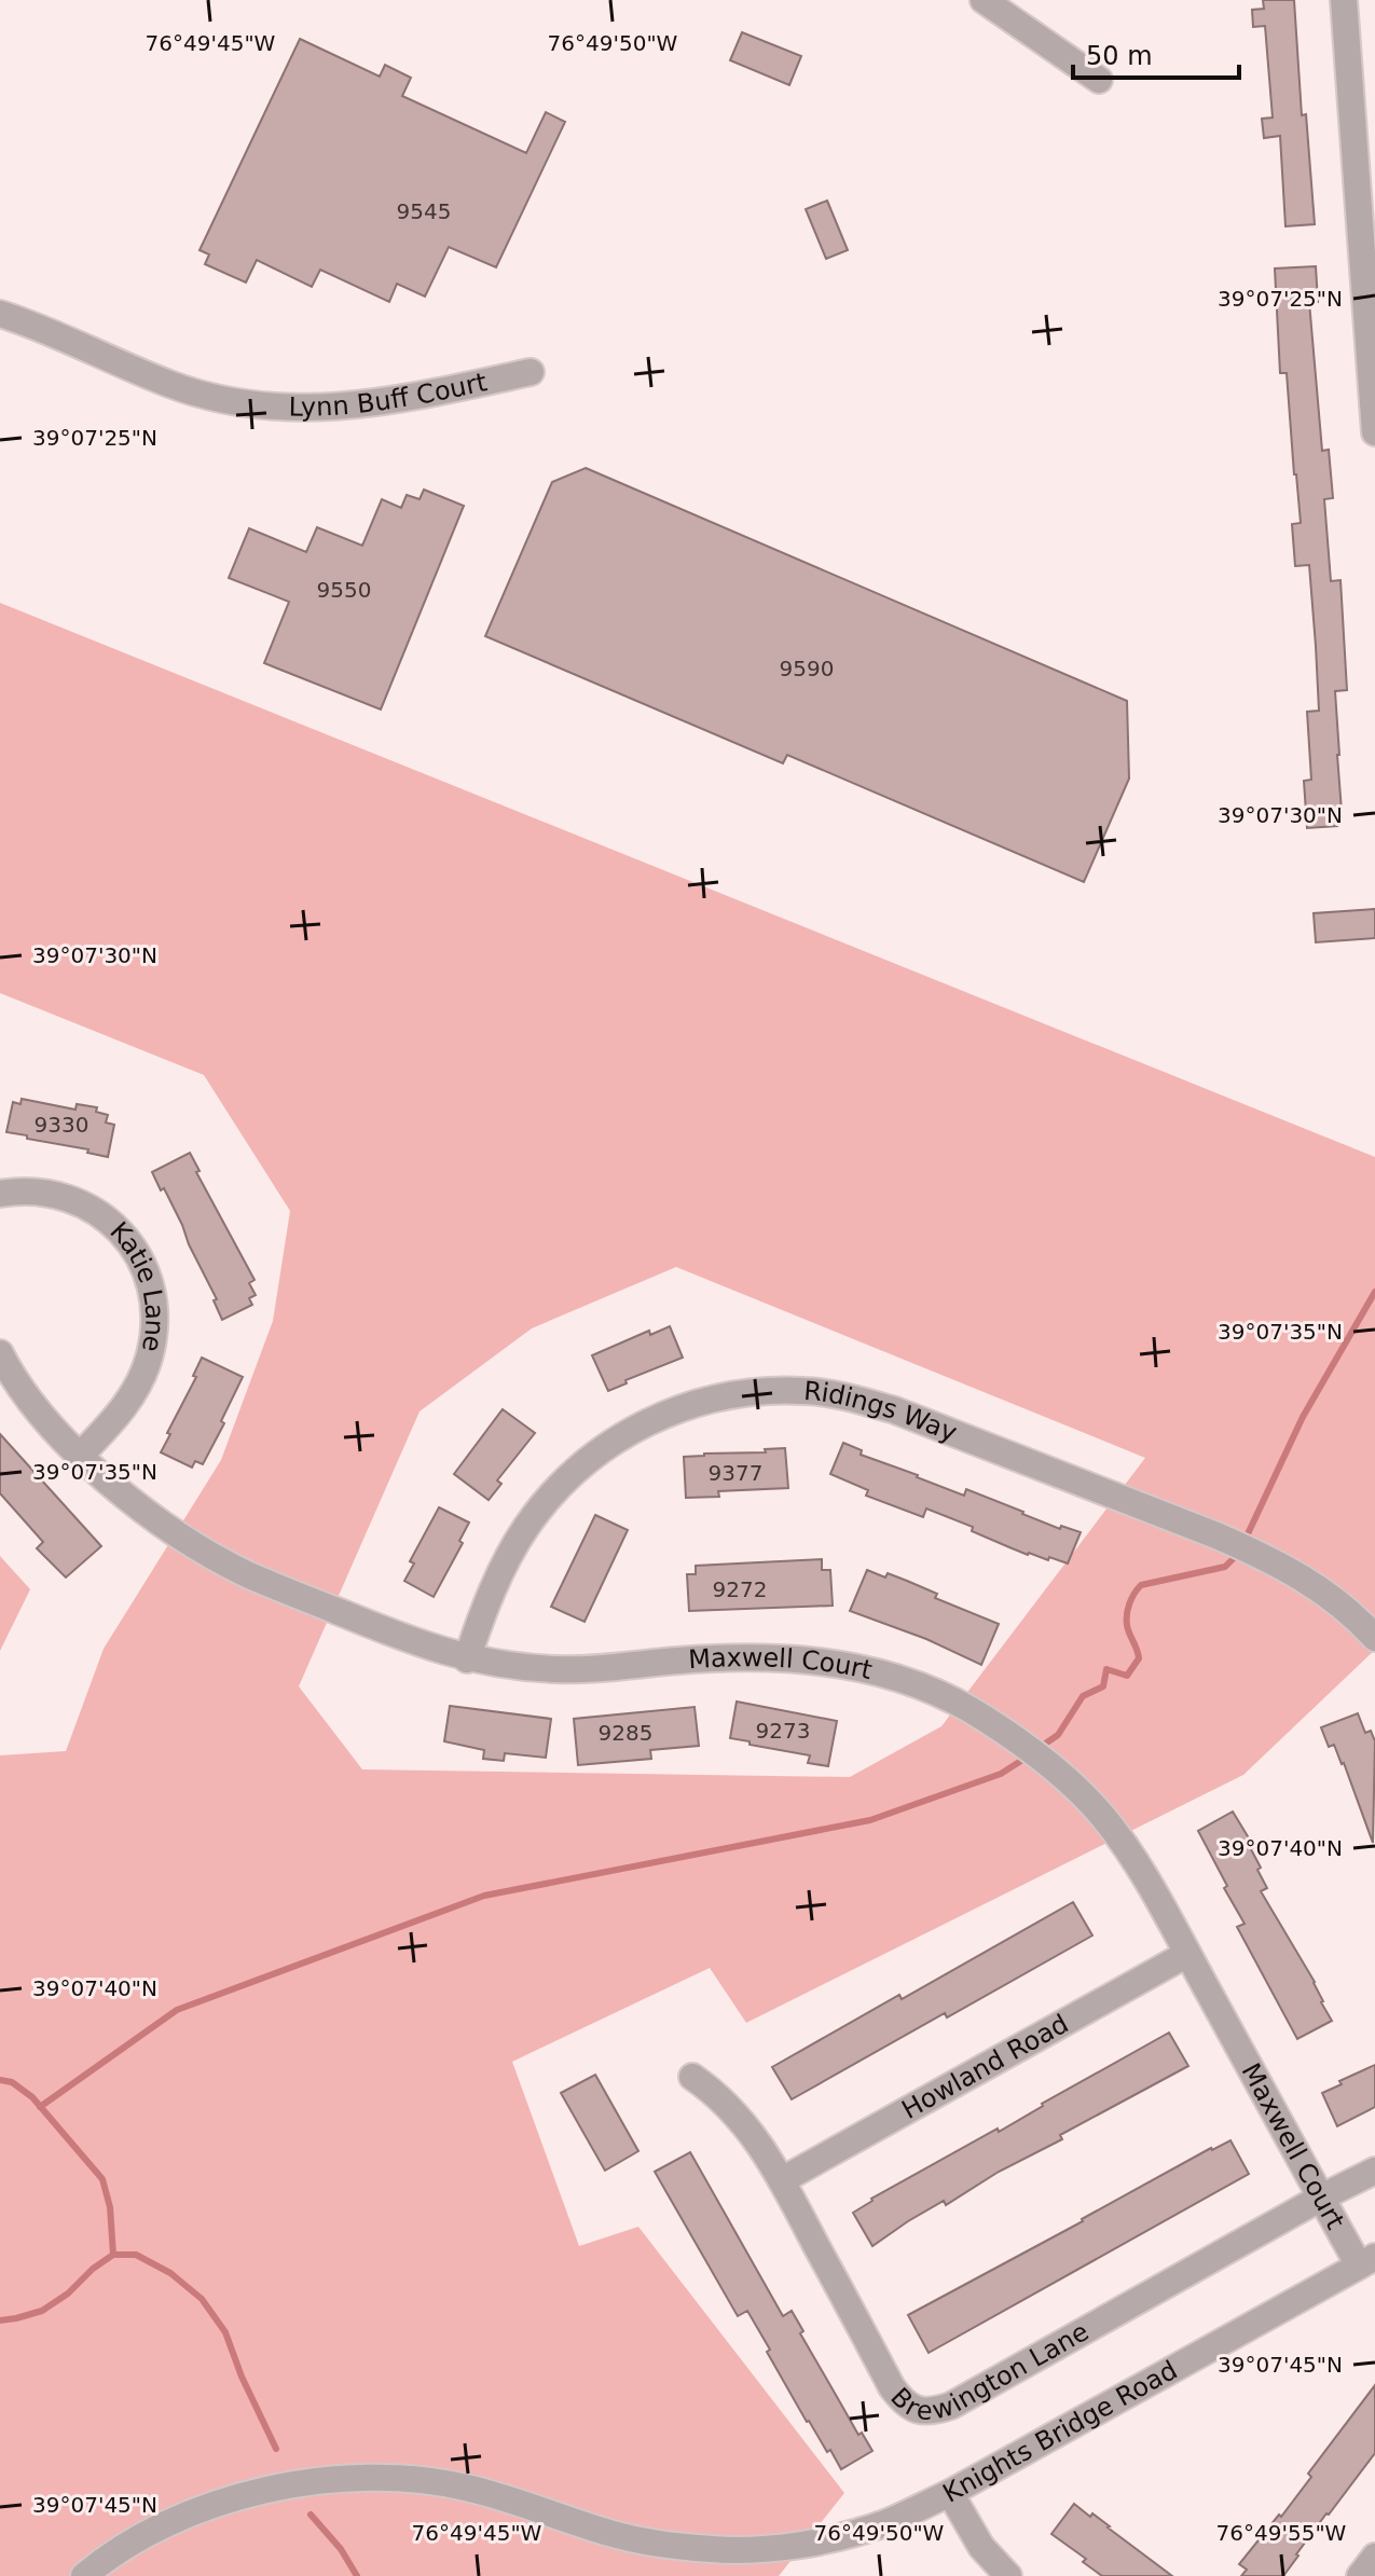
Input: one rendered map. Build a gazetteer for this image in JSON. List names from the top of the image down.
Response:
{
  "streets": {
    "street": [
      "Lynn Buff Court",
      "Katie Lane",
      "Ridings Way",
      "Maxwell Court",
      "Howland Road",
      "Brewington Lane",
      "Knights Bridge Road"
    ]
  },
  "crossings": [
    ["Katie Lane", "Maxwell Court"],
    ["Ridings Way", "Maxwell Court"],
    ["Maxwell Court", "Howland Road"],
    ["Maxwell Court", "Brewington Lane"],
    ["Maxwell Court", "Knights Bridge Road"],
    ["Howland Road", "Brewington Lane"]
  ],
  "house_numbers": [
    "9545",
    "9550",
    "9590",
    "9330",
    "9377",
    "9272",
    "9273",
    "9285"
  ],
  "scale_bar": "50 m",
  "coordinates": [
    "76°49'45\"W",
    "76°49'50\"W",
    "39°07'25\"N",
    "39°07'30\"N",
    "39°07'35\"N",
    "39°07'40\"N",
    "39°07'45\"N",
    "76°49'55\"W"
  ]
}
